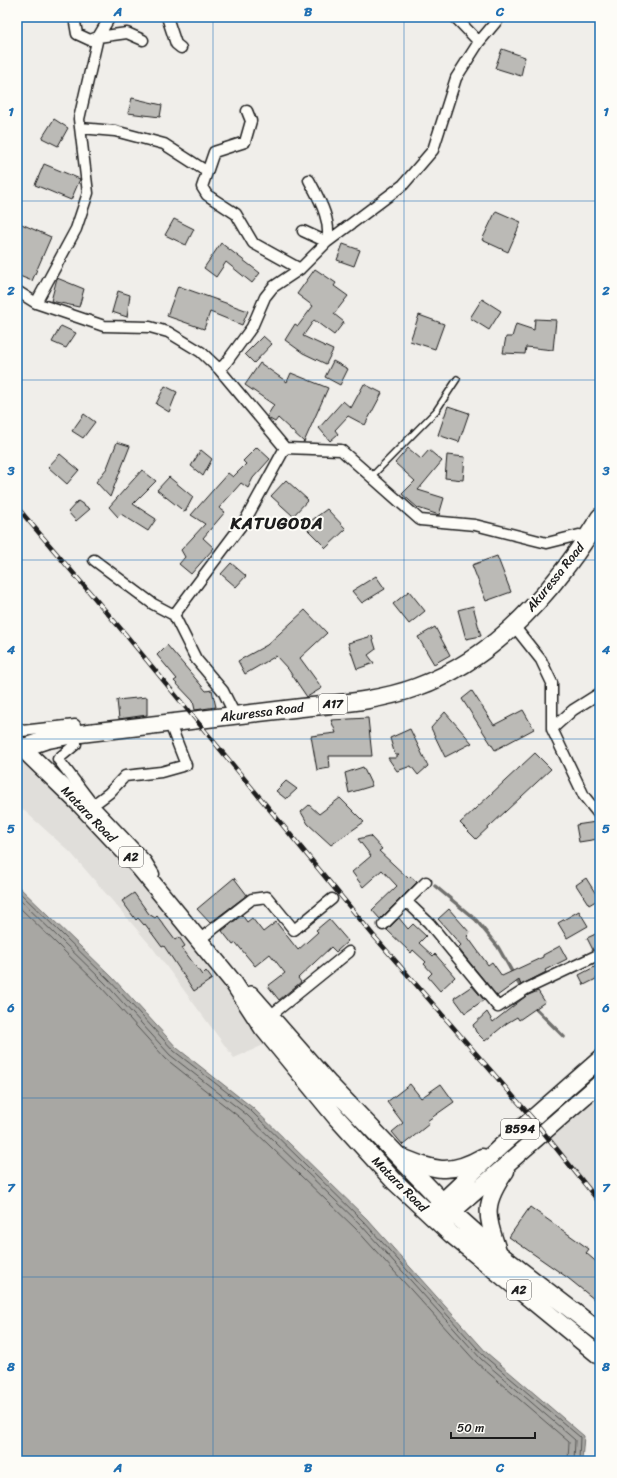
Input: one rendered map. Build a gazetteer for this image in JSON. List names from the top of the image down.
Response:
{
  "streets": {
    "highway": [
      "Akuressa Road",
      "A17",
      "Matara Road",
      "A2"
    ],
    "main road": ["B594"]
  },
  "crossings": [
    ["Akuressa Road", "Matara Road"],
    ["Matara Road", "B594"]
  ],
  "districts": ["KATUGODA"],
  "scale_bar": "50 m",
  "grid": {
    "columns": ["A", "B", "C"],
    "rows": [
      "1",
      "2",
      "3",
      "4",
      "5",
      "6",
      "7",
      "8"
    ]
  }
}
